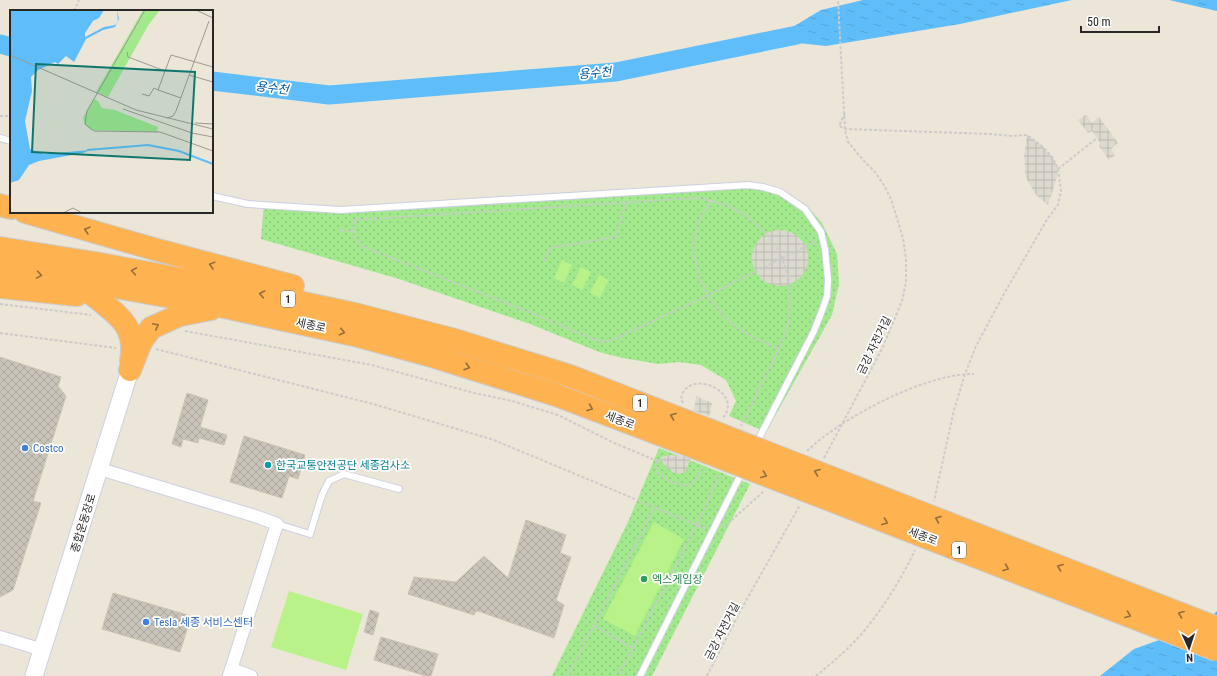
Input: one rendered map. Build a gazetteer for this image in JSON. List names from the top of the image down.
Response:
{
  "streets": {
    "highway": ["1", "세종로"],
    "street": ["종합운동장로"],
    "path": ["금강 자전거길"]
  },
  "water": ["용수천"],
  "places": [
    "Costco",
    "한국교통안전공단 세종검사소",
    "엑스게임장",
    "Tesla 세종 서비스센터"
  ],
  "scale_bar": "50 m",
  "north": "bottom"
}
